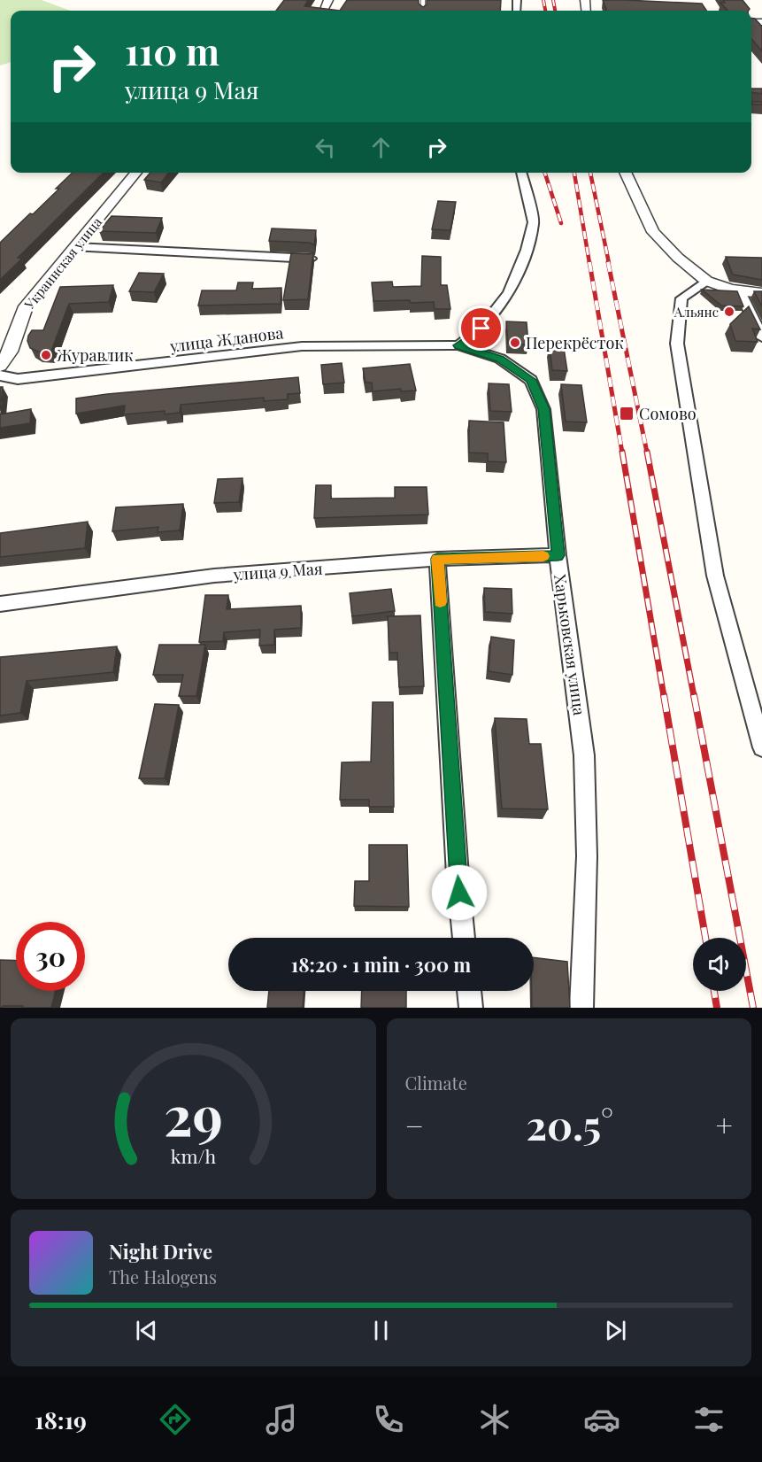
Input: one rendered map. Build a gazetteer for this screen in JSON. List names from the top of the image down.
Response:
{
  "streets": {
    "street": [
      "Украинская улица",
      "улица Жданова",
      "улица 9 Мая",
      "Харьковская улица"
    ]
  },
  "crossings": [
    ["улица Жданова", "Харьковская улица"],
    ["улица 9 Мая", "Харьковская улица"]
  ],
  "places": {
    "other": ["Альянс", "Перекрёсток", "Журавлик"],
    "transit": ["Сомово"]
  },
  "page": {
    "turn": ["110 m", "улица 9 Мая"],
    "limit": "30",
    "trip": "18:20 · 1 min · 300 m",
    "tile": "Climate",
    "heat": ["−", "20.5°", "+"],
    "song": ["Night Drive", "The Halogens"],
    "tabs": "18:19",
    "gauge": ["29", "km/h"]
  }
}
